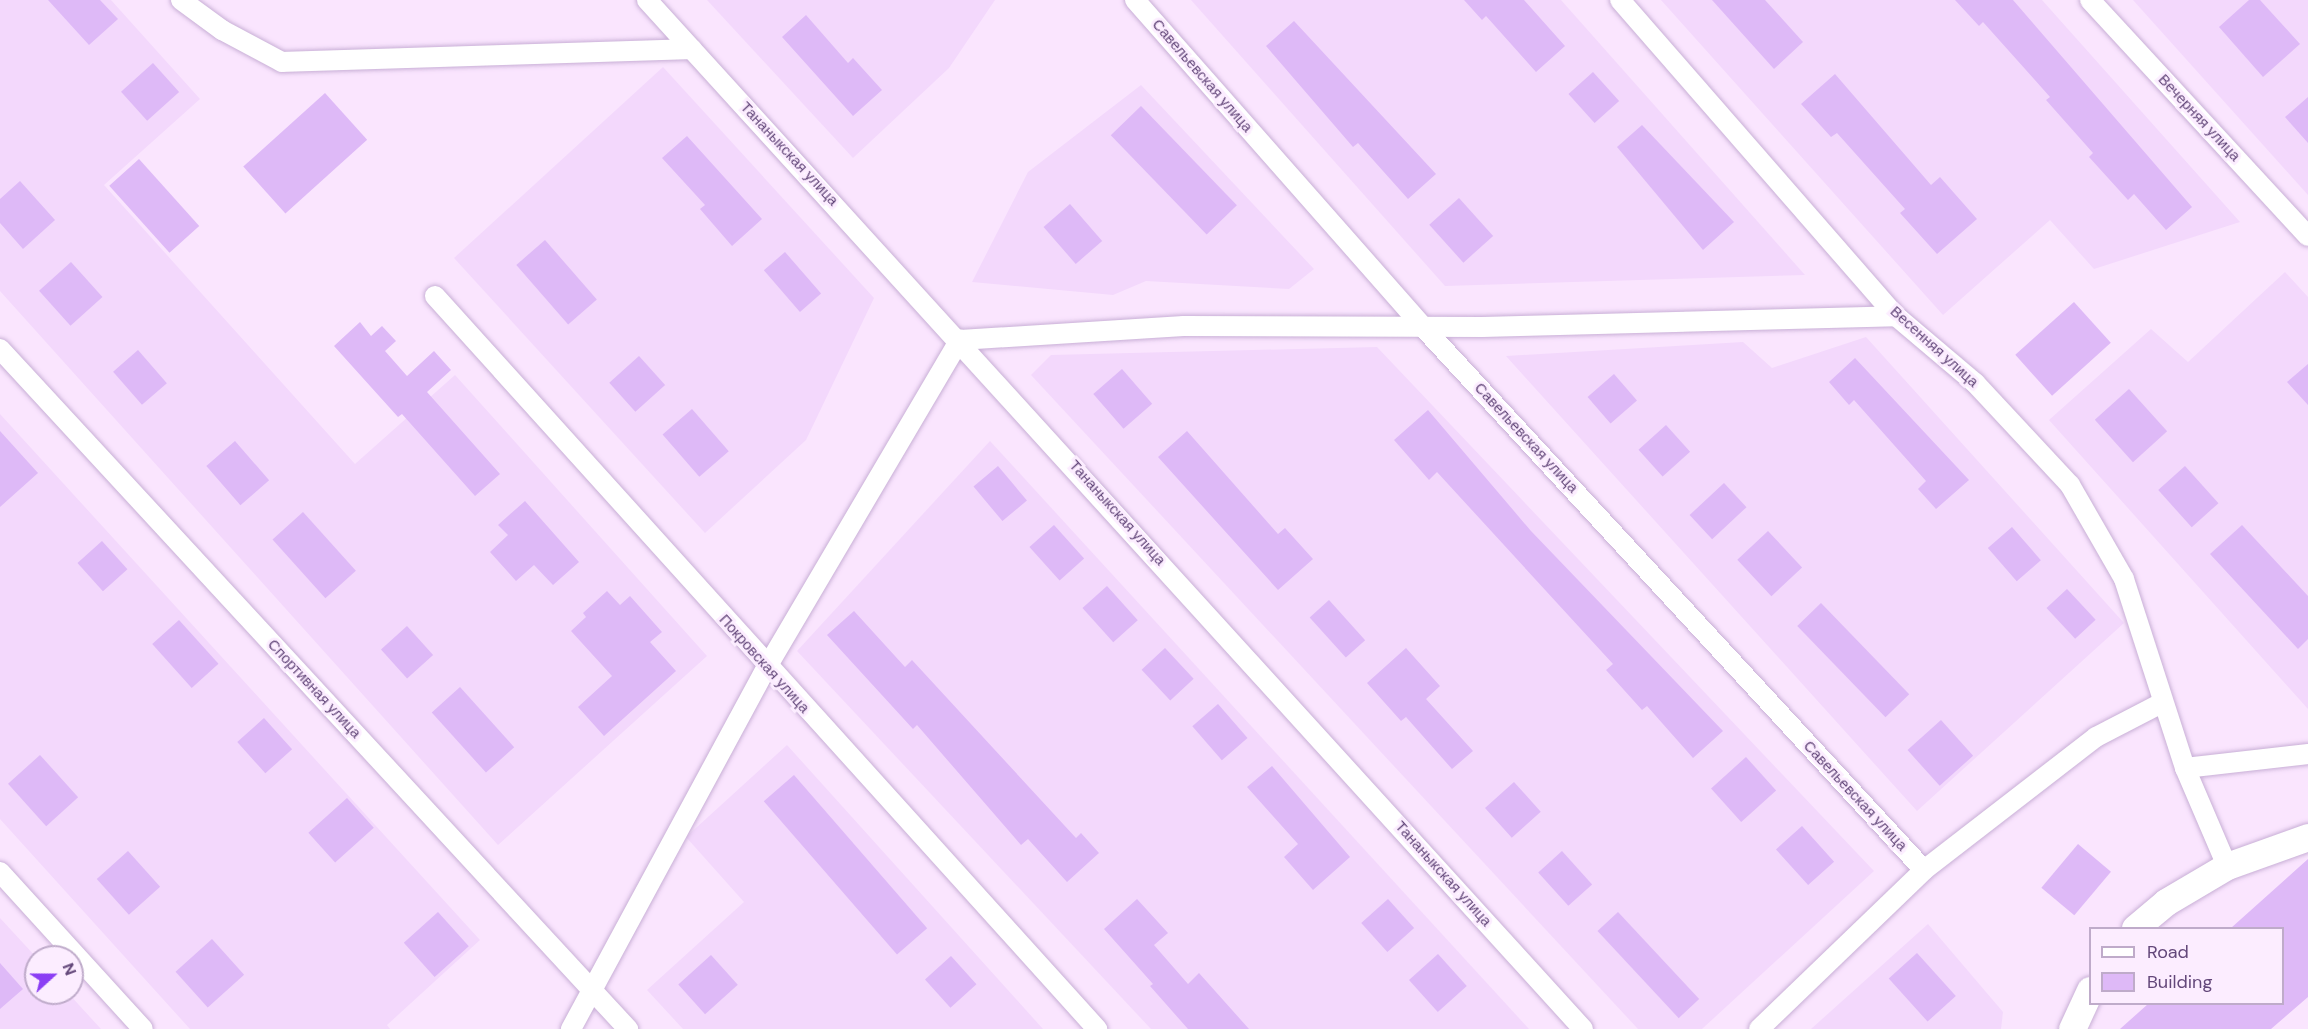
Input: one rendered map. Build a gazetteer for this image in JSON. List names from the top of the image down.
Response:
{
  "streets": {
    "street": [
      "Савельевская улица",
      "Вечерняя улица",
      "Тананыкская улица",
      "Весенняя улица",
      "Покровская улица",
      "Спортивная улица"
    ]
  },
  "legend": ["Road", "Building"],
  "north": "right"
}
